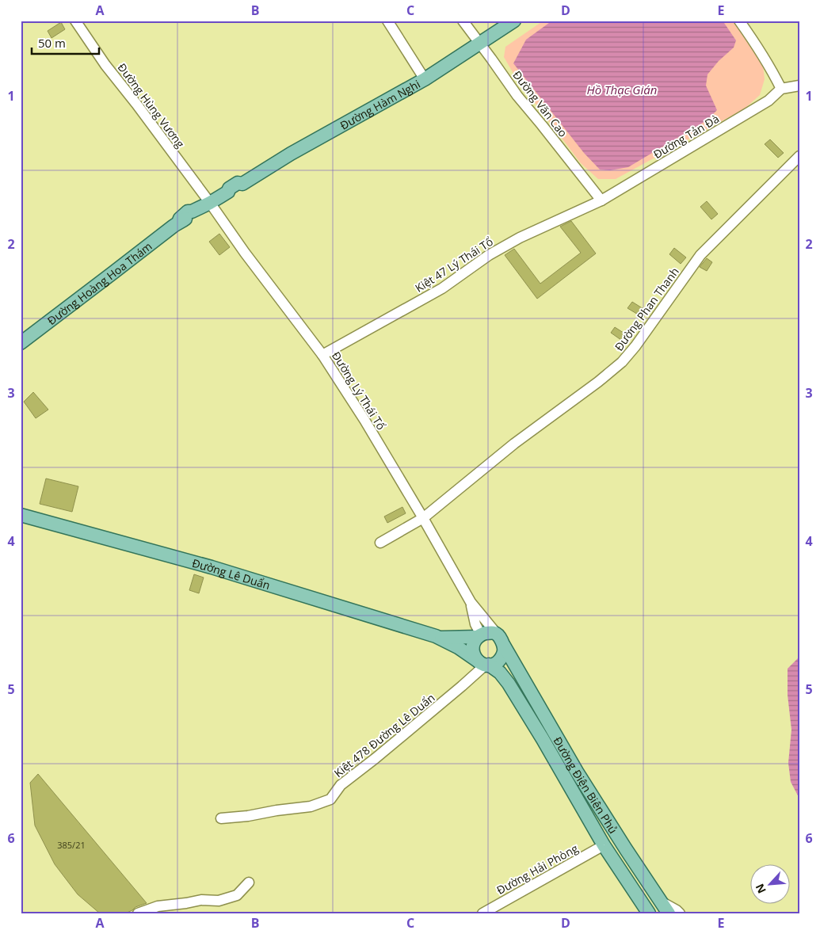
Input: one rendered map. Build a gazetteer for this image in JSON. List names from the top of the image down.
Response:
{
  "streets": {
    "main road": [
      "Đường Hàm Nghi",
      "Đường Hoàng Hoa Thám",
      "Đường Lê Duẩn",
      "Đường Điện Biên Phủ"
    ],
    "street": [
      "Đường Văn Cao",
      "Đường Hùng Vương",
      "Đường Tản Đà",
      "Kiệt 47 Lý Thái Tổ",
      "Đường Phan Thanh",
      "Đường Lý Thái Tổ",
      "Kiệt 478 Đường Lê Duẩn",
      "Đường Hải Phòng"
    ]
  },
  "crossings": [
    ["Đường Văn Cao", "Đường Hàm Nghi"],
    ["Đường Văn Cao", "Đường Tản Đà"],
    ["Đường Văn Cao", "Kiệt 47 Lý Thái Tổ"],
    ["Đường Hàm Nghi", "Đường Hùng Vương"],
    ["Đường Hàm Nghi", "Đường Hoàng Hoa Thám"],
    ["Đường Hàm Nghi", "Đường Lý Thái Tổ"],
    ["Đường Hùng Vương", "Đường Hoàng Hoa Thám"],
    ["Đường Hùng Vương", "Đường Lý Thái Tổ"],
    ["Đường Tản Đà", "Kiệt 47 Lý Thái Tổ"],
    ["Kiệt 47 Lý Thái Tổ", "Đường Lý Thái Tổ"],
    ["Đường Hoàng Hoa Thám", "Đường Lý Thái Tổ"],
    ["Đường Phan Thanh", "Đường Lý Thái Tổ"],
    ["Đường Lý Thái Tổ", "Đường Lê Duẩn"],
    ["Đường Lý Thái Tổ", "Kiệt 478 Đường Lê Duẩn"],
    ["Đường Lý Thái Tổ", "Đường Điện Biên Phủ"],
    ["Đường Lê Duẩn", "Kiệt 478 Đường Lê Duẩn"],
    ["Đường Lê Duẩn", "Đường Điện Biên Phủ"],
    ["Kiệt 478 Đường Lê Duẩn", "Đường Điện Biên Phủ"],
    ["Đường Điện Biên Phủ", "Đường Hải Phòng"]
  ],
  "water": ["Hồ Thạc Gián"],
  "house_numbers": ["385/21"],
  "scale_bar": "50 m",
  "north": "bottom left",
  "grid": {
    "columns": [
      "A",
      "B",
      "C",
      "D",
      "E"
    ],
    "rows": [
      "1",
      "2",
      "3",
      "4",
      "5",
      "6"
    ]
  }
}
